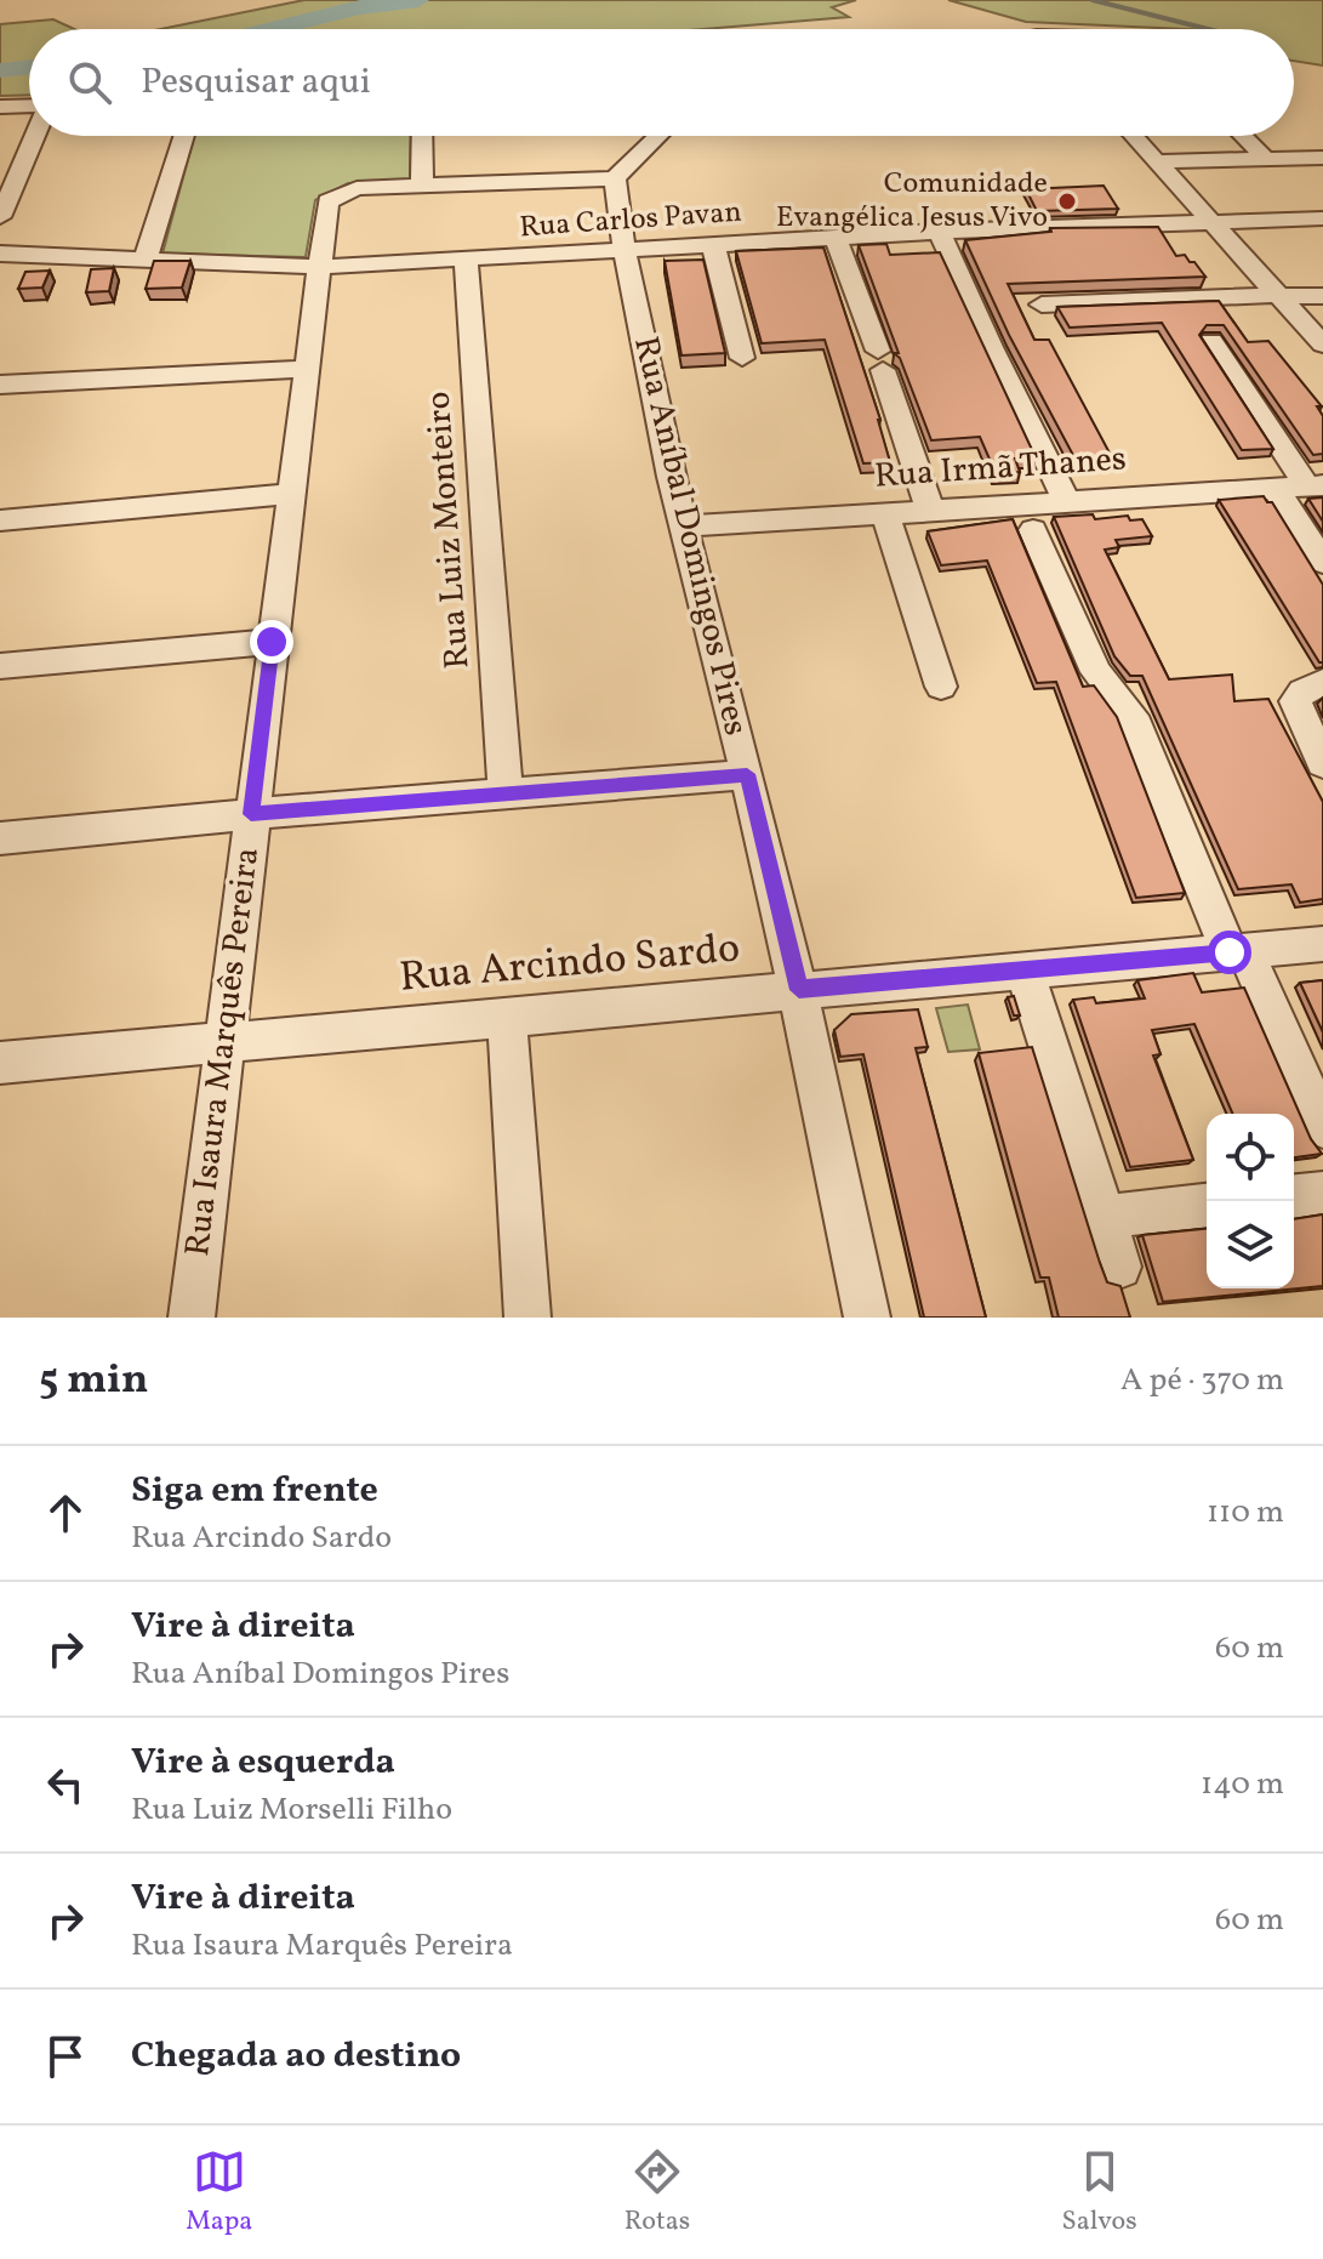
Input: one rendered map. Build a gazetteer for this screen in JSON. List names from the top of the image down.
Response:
{
  "streets": {
    "street": [
      "Rua Carlos Pavan",
      "Rua Irmã Thanes",
      "Rua Luiz Monteiro",
      "Rua Aníbal Domingos Pires",
      "Rua Arcindo Sardo",
      "Rua Isaura Marquês Pereira"
    ]
  },
  "crossings": [
    ["Rua Carlos Pavan", "Rua Luiz Monteiro"],
    ["Rua Carlos Pavan", "Rua Aníbal Domingos Pires"],
    ["Rua Carlos Pavan", "Rua Isaura Marquês Pereira"],
    ["Rua Irmã Thanes", "Rua Aníbal Domingos Pires"],
    ["Rua Aníbal Domingos Pires", "Rua Arcindo Sardo"],
    ["Rua Arcindo Sardo", "Rua Isaura Marquês Pereira"]
  ],
  "places": ["Comunidade Evangélica Jesus Vivo"],
  "page": {
    "search": "Pesquisar aqui",
    "heading": ["5 min", "A pé · 370 m"],
    "list": [
      ["Siga em frente", "Rua Arcindo Sardo", "110 m"],
      ["Vire à direita", "Rua Aníbal Domingos Pires", "60 m"],
      ["Vire à esquerda", "Rua Luiz Morselli Filho", "140 m"],
      ["Vire à direita", "Rua Isaura Marquês Pereira", "60 m"],
      "Chegada ao destino"
    ],
    "nav": ["Mapa", "Rotas", "Salvos"]
  }
}
